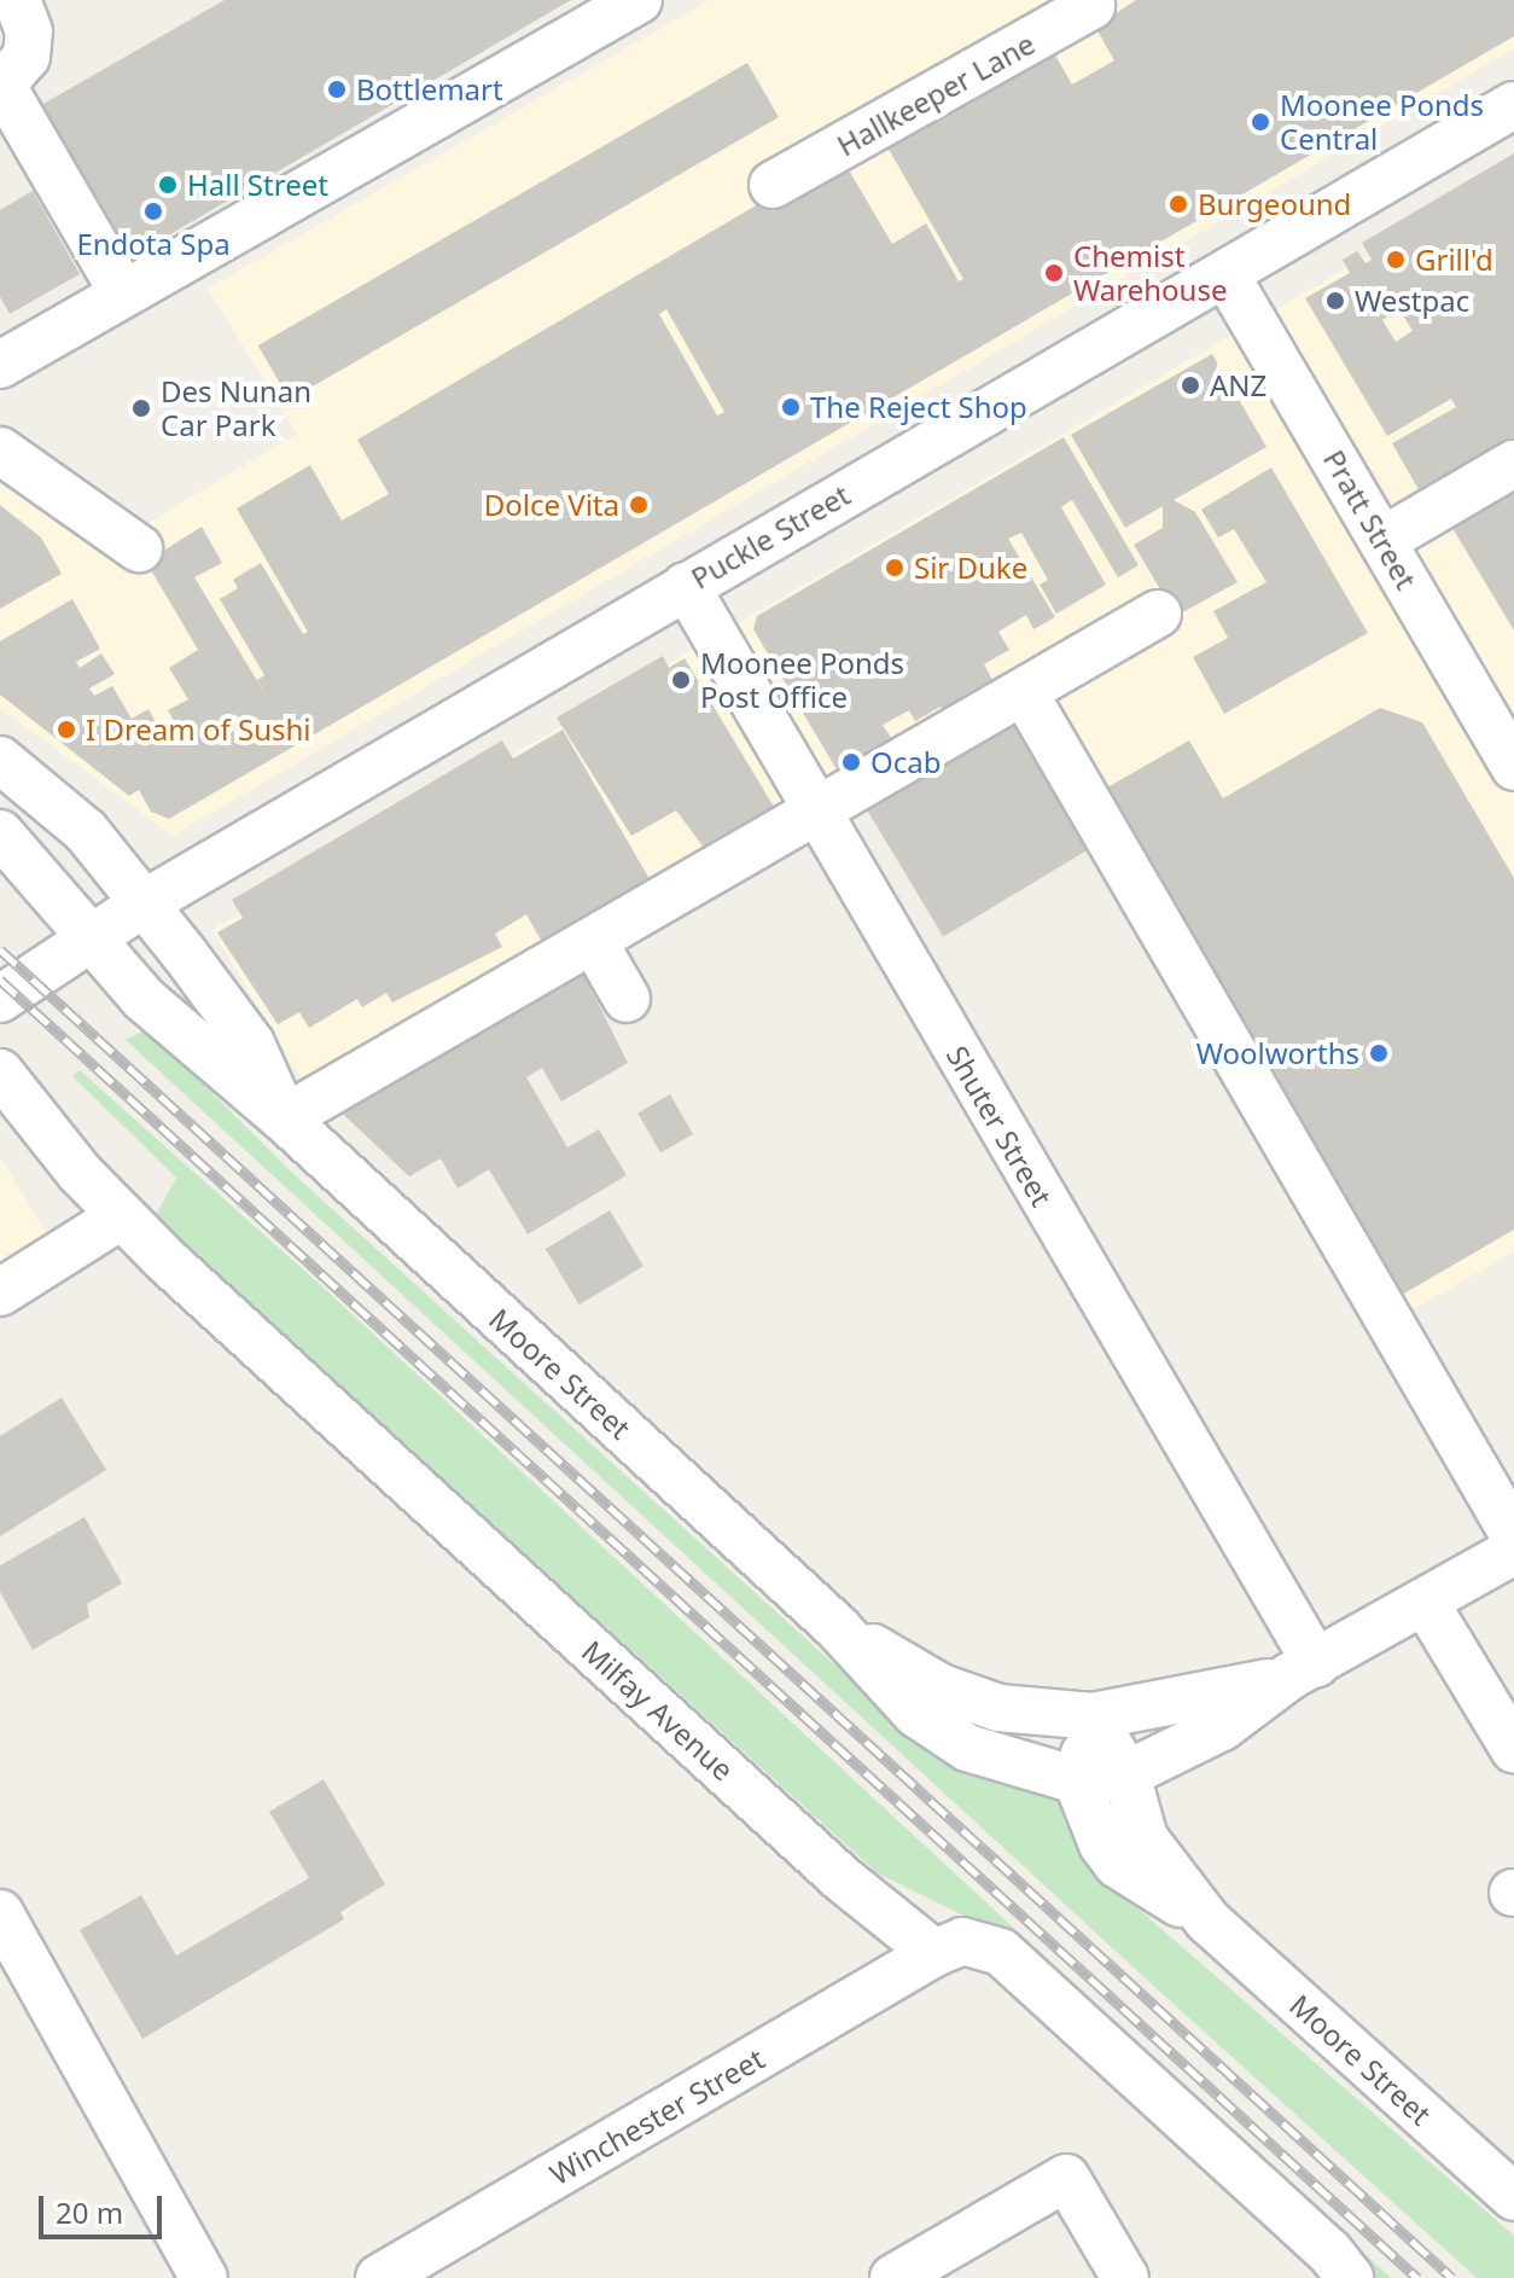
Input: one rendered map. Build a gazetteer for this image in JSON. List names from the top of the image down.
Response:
{
  "streets": {
    "street": [
      "Hallkeeper Lane",
      "Pratt Street",
      "Puckle Street",
      "Shuter Street",
      "Moore Street",
      "Milfay Avenue",
      "Winchester Street"
    ]
  },
  "crossings": [
    ["Pratt Street", "Puckle Street"],
    ["Puckle Street", "Shuter Street"],
    ["Puckle Street", "Moore Street"],
    ["Milfay Avenue", "Winchester Street"]
  ],
  "places": [
    "Bottlemart",
    "Moonee Ponds Central",
    "Hall Street",
    "Burgeound",
    "Endota Spa",
    "Grill'd",
    "Chemist Warehouse",
    "Westpac",
    "ANZ",
    "The Reject Shop",
    "Des Nunan Car Park",
    "Dolce Vita",
    "Sir Duke",
    "Moonee Ponds Post Office",
    "I Dream of Sushi",
    "Ocab",
    "Woolworths"
  ],
  "scale_bar": "20 m"
}
